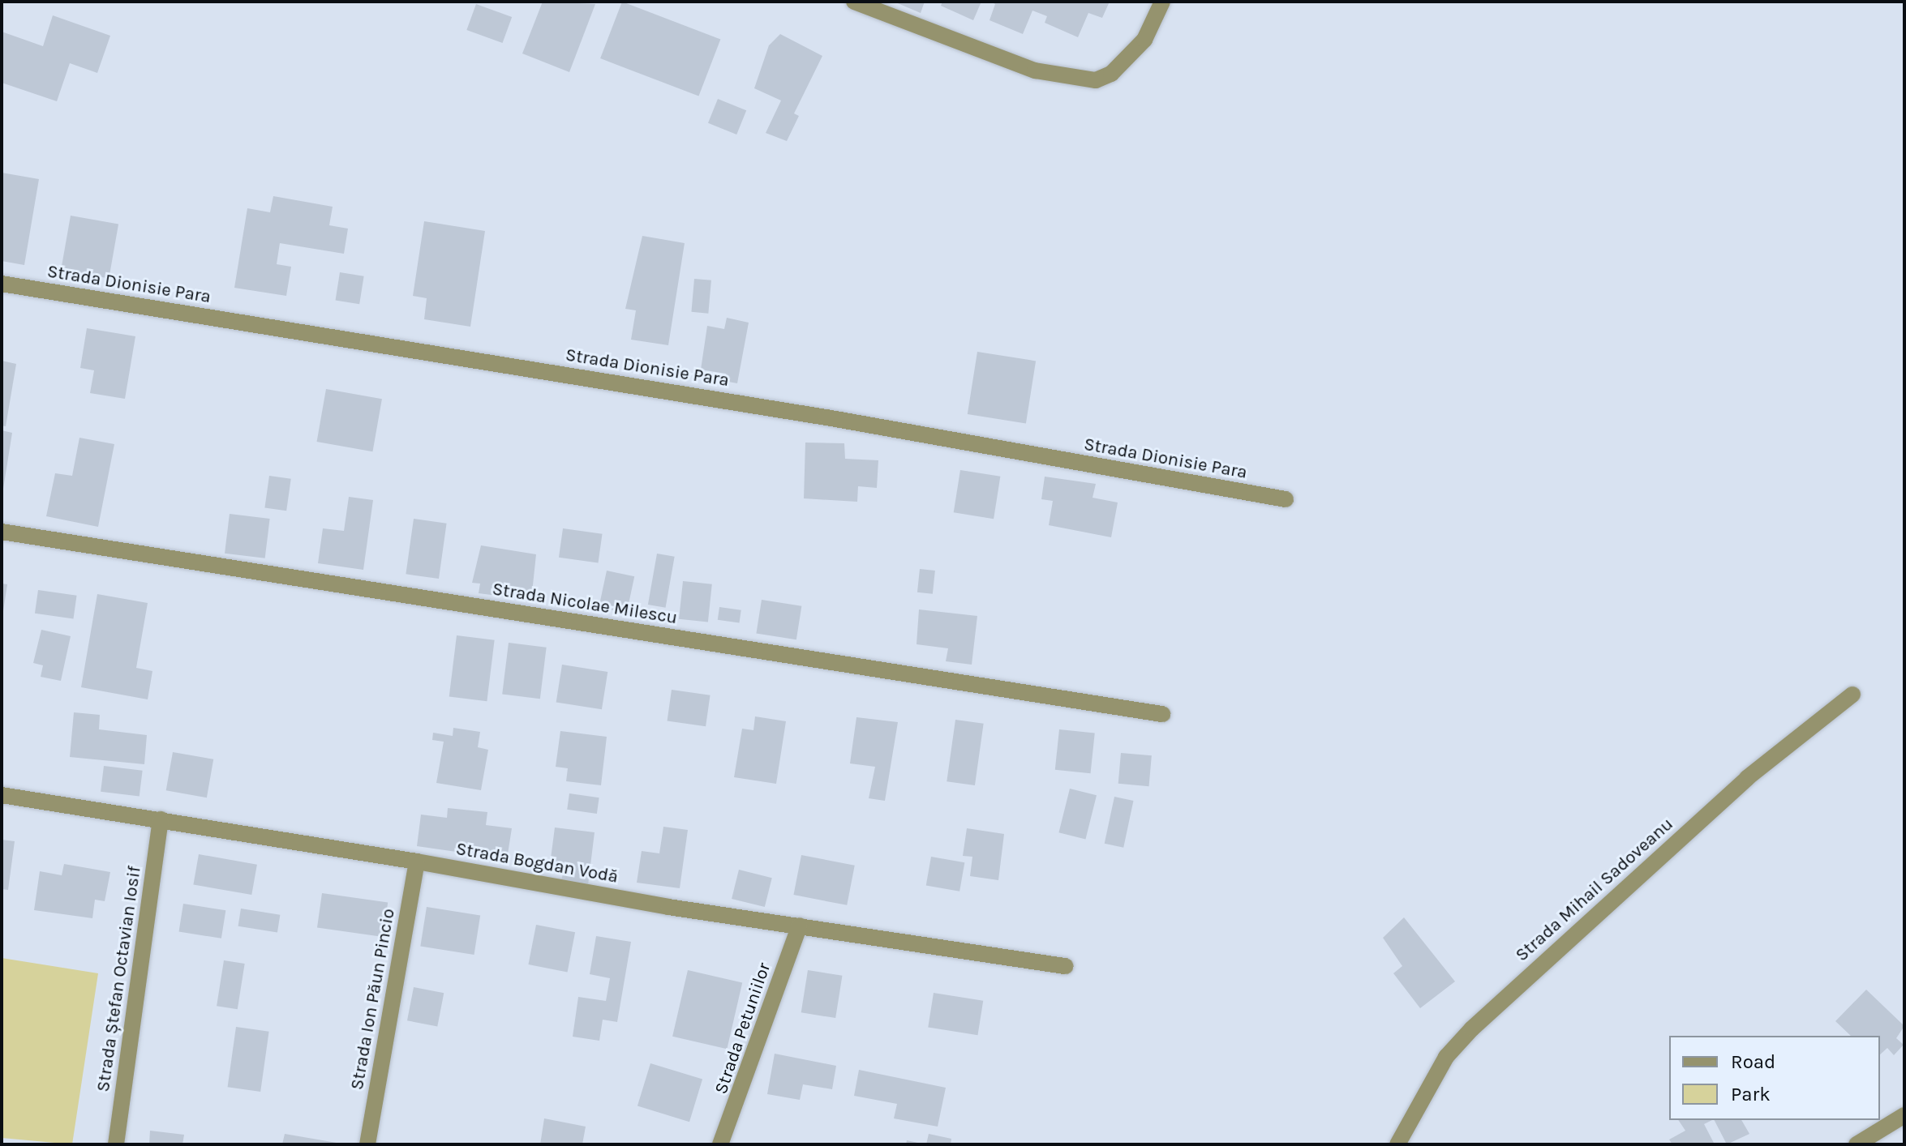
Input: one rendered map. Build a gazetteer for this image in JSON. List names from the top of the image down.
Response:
{
  "streets": {
    "street": [
      "Strada Dionisie Para",
      "Strada Nicolae Milescu",
      "Strada Bogdan Vodă",
      "Strada Mihail Sadoveanu",
      "Strada Ștefan Octavian Iosif",
      "Strada Ion Păun Pincio",
      "Strada Petuniilor"
    ]
  },
  "crossings": [
    ["Strada Bogdan Vodă", "Strada Ștefan Octavian Iosif"],
    ["Strada Bogdan Vodă", "Strada Ion Păun Pincio"],
    ["Strada Bogdan Vodă", "Strada Petuniilor"]
  ],
  "legend": ["Road", "Park"]
}
